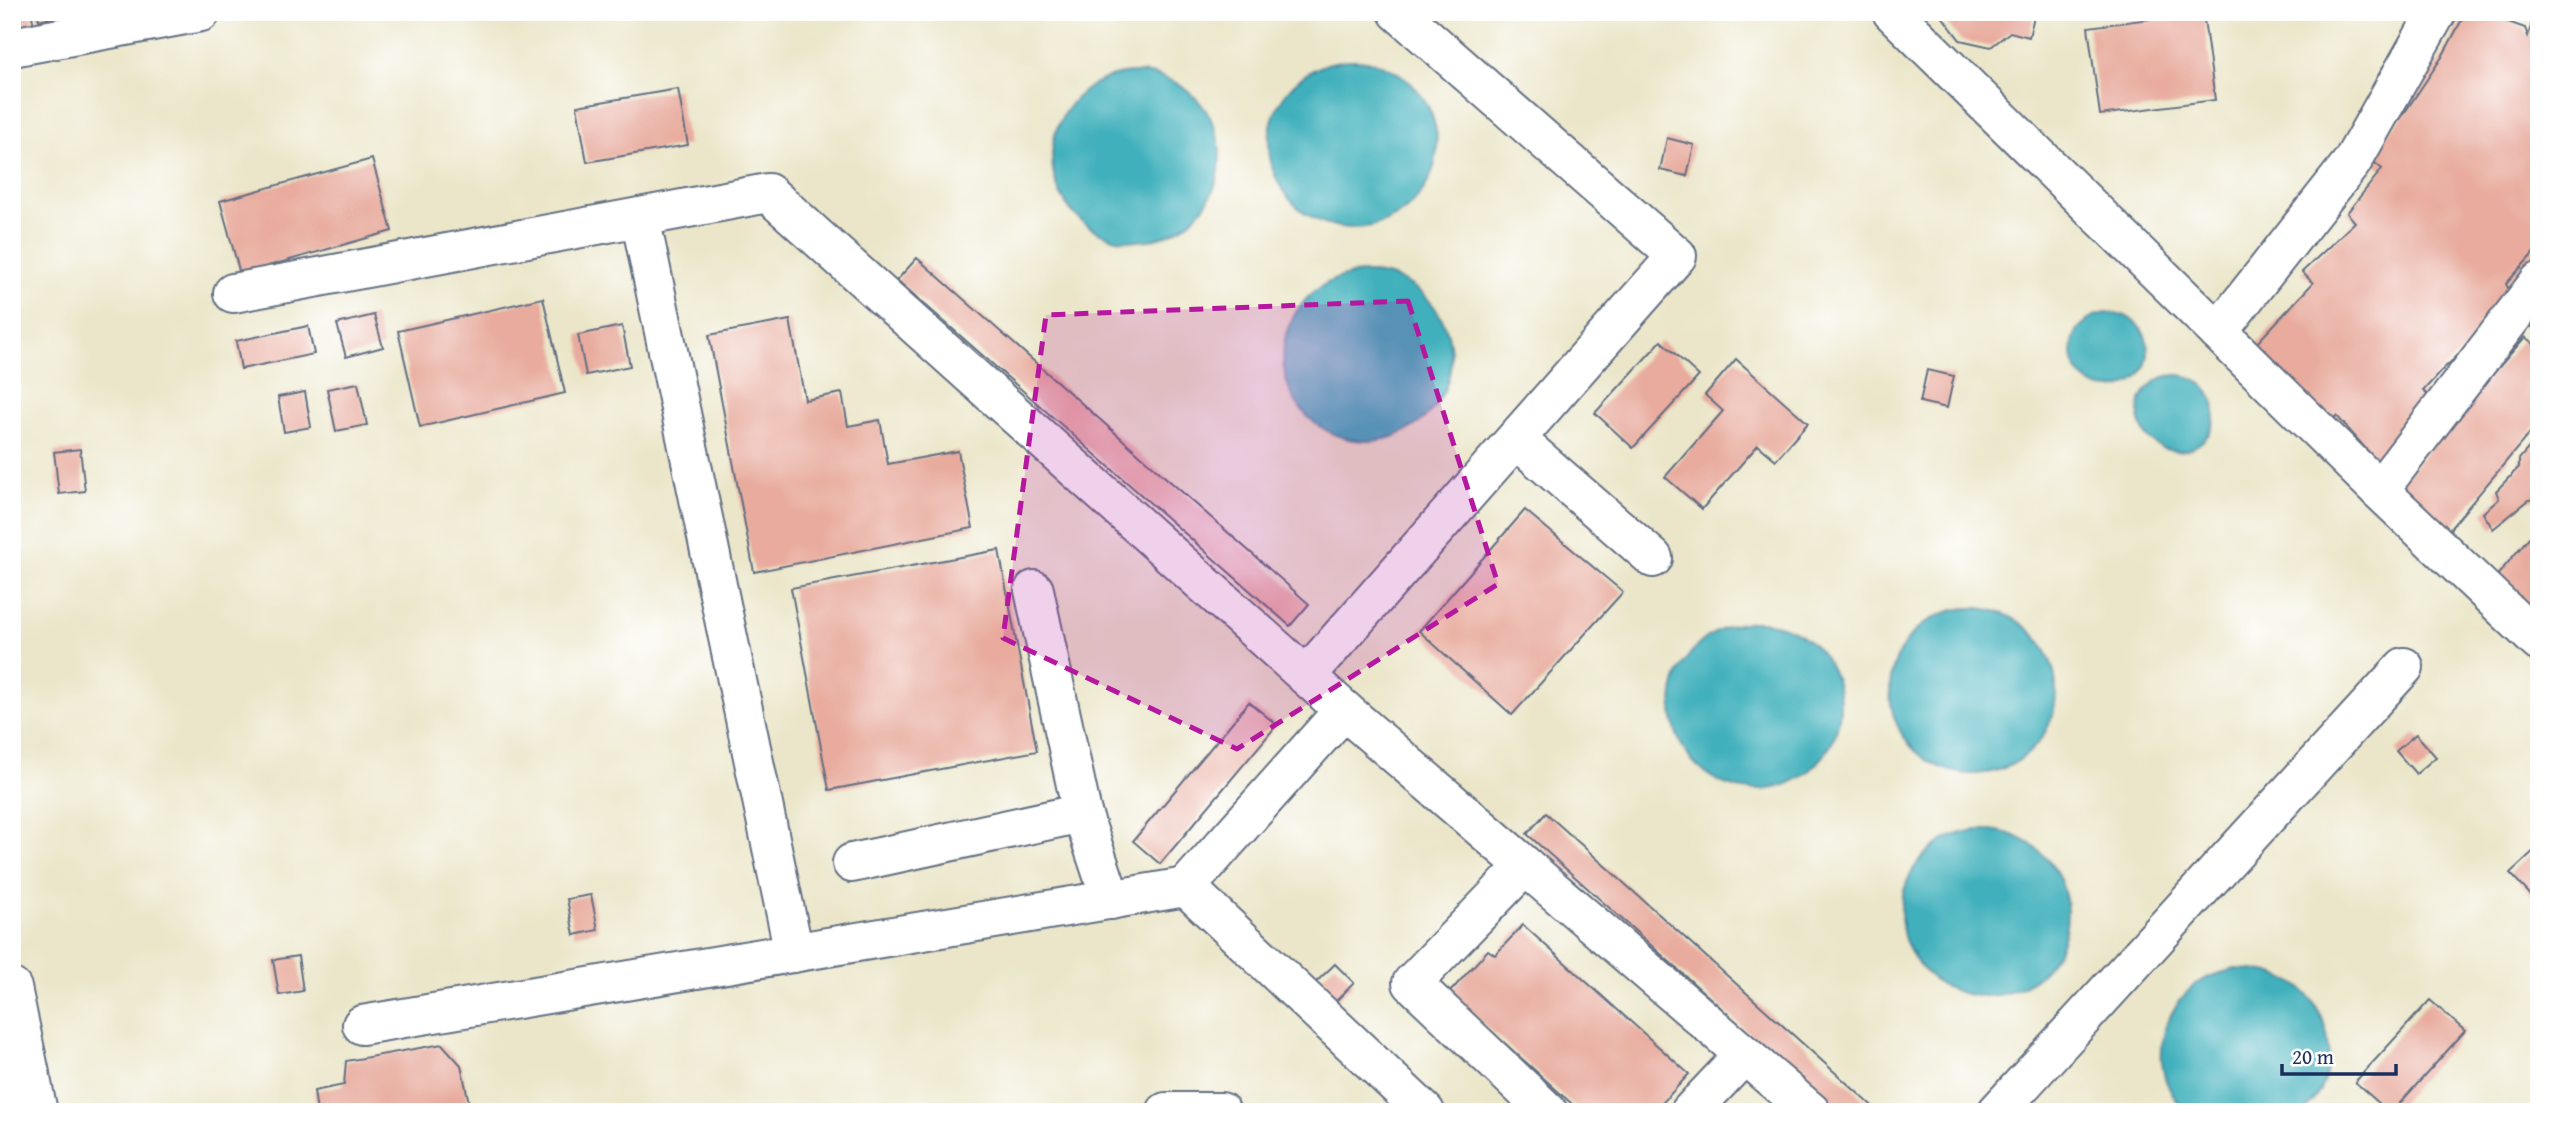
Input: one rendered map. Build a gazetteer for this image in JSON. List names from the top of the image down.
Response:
{
  "scale_bar": "20 m"
}
